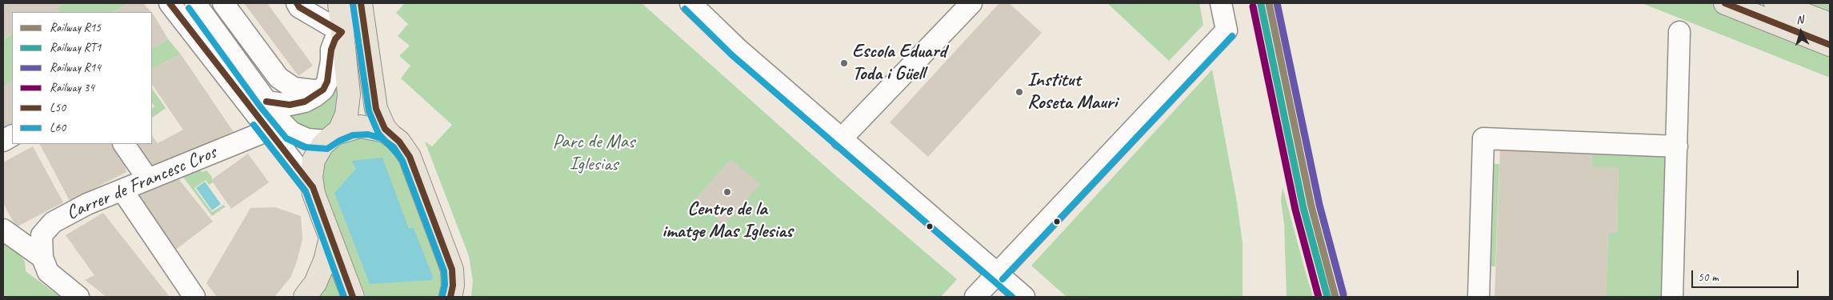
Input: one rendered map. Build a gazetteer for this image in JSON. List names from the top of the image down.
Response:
{
  "streets": {
    "street": ["Carrer de Francesc Cros"]
  },
  "parks": ["Parc de Mas Iglesias"],
  "places": ["Escola Eduard Toda i Güell", "Institut Roseta Mauri", "Centre de la imatge Mas Iglesias"],
  "lines": [
    "rail line R15",
    "rail line R14",
    "transit line L50",
    "transit line L60",
    "rail line RT1",
    "rail line 34"
  ],
  "legend": [
    "Railway R15",
    "Railway RT1",
    "Railway R14",
    "Railway 34",
    "L50",
    "L60"
  ],
  "scale_bar": "50 m",
  "north": "top"
}
